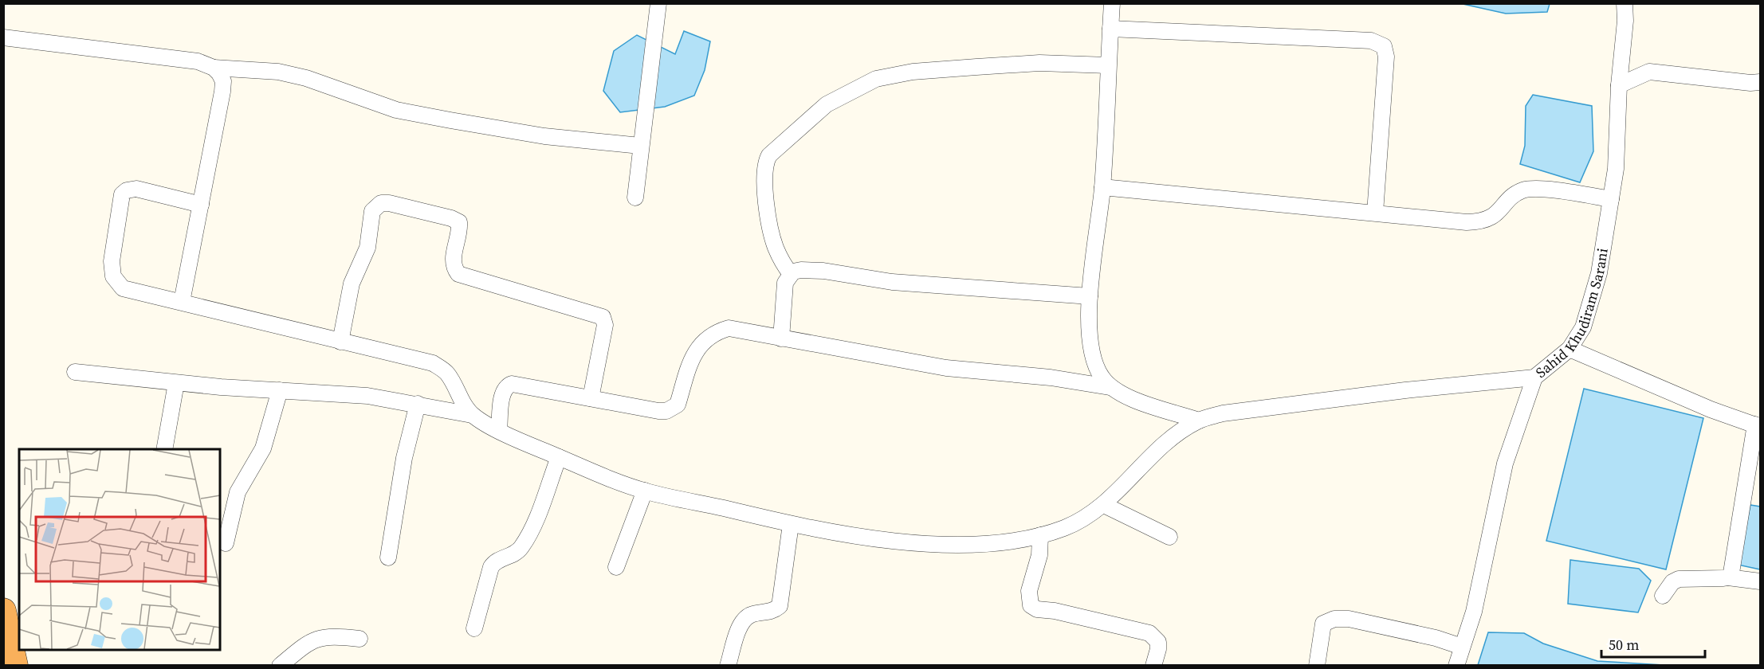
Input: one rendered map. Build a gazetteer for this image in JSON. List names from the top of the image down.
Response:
{
  "streets": {
    "street": ["Sahid Khudiram Sarani"]
  },
  "scale_bar": "50 m"
}
